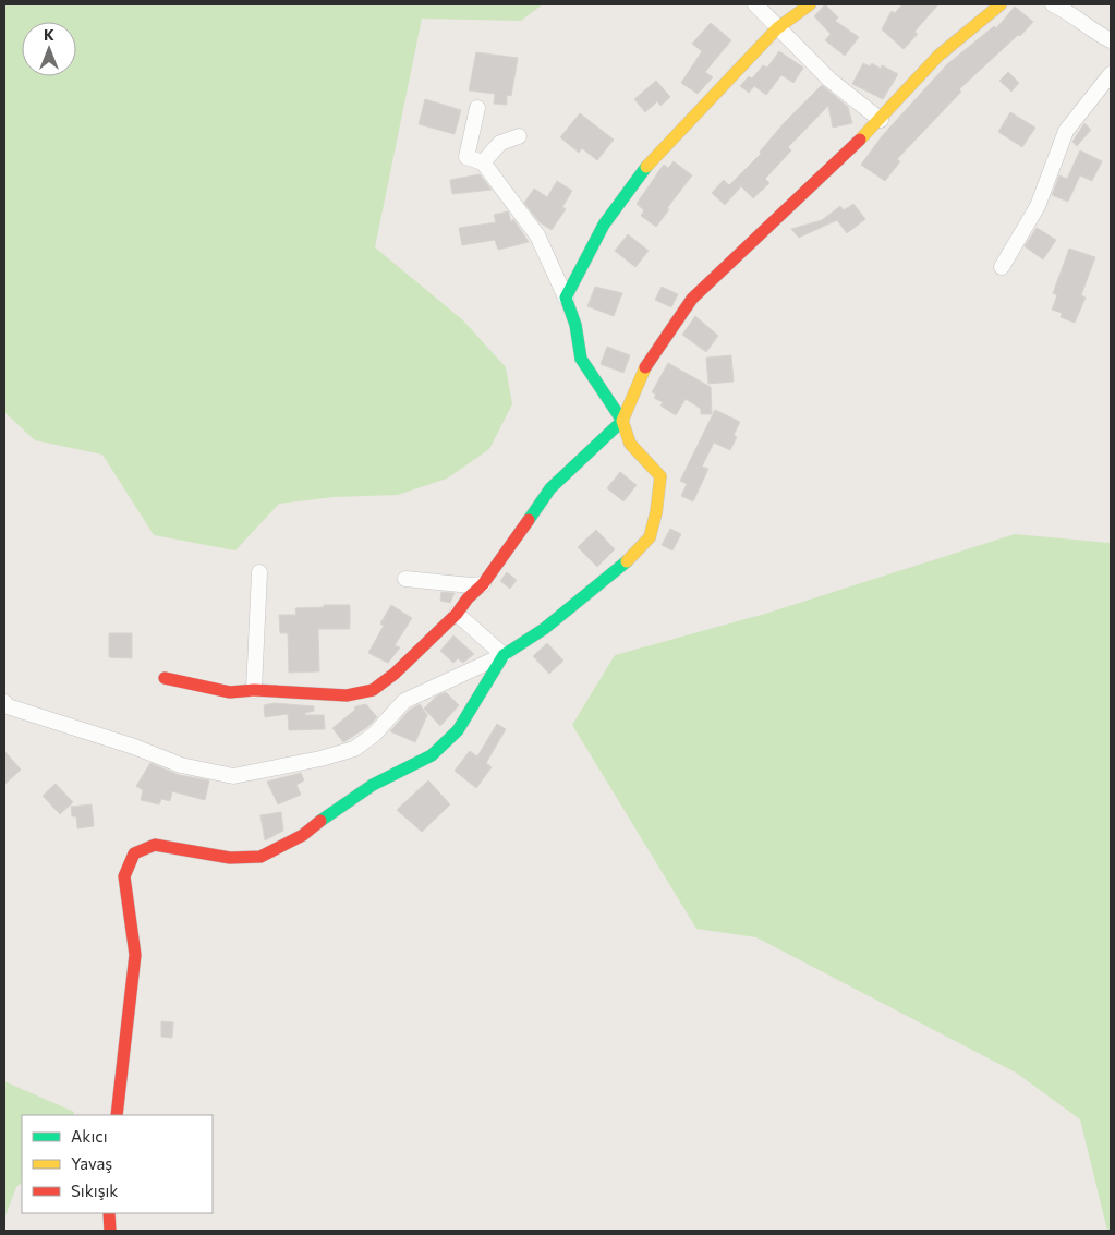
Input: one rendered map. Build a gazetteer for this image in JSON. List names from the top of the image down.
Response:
{
  "legend": ["Akıcı", "Yavaş", "Sıkışık"],
  "north": "top"
}
